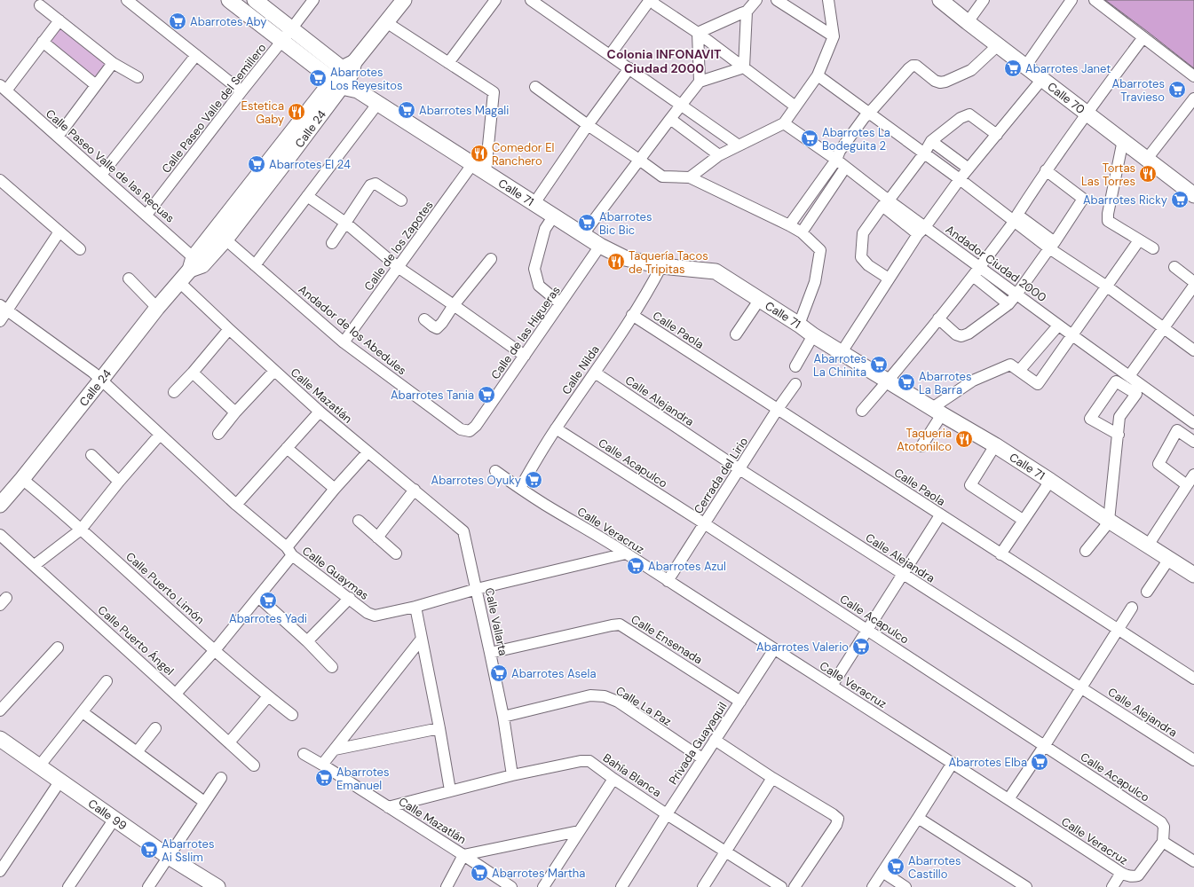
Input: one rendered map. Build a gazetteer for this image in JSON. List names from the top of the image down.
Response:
{
  "streets": {
    "street": [
      "Calle 70",
      "Calle Paseo Valle del Semillero",
      "Calle 24",
      "Calle Paseo Valle de las Recuas",
      "Calle 71",
      "Calle de los Zapotes",
      "Andador Ciudad 2000",
      "Andador de los Abedules",
      "Calle Paola",
      "Calle de las Higueras",
      "Calle Nilda",
      "Calle Mazatlán",
      "Calle Alejandra",
      "Calle Acapulco",
      "Cerrada del Lirio",
      "Calle Veracruz",
      "Calle Guaymas",
      "Calle Puerto Limón",
      "Calle Vallarta",
      "Calle Ensenada",
      "Calle Puerto Ángel",
      "Calle La Paz",
      "Privada Guayaquil",
      "Bahía Blanca",
      "Calle 99"
    ]
  },
  "crossings": [
    ["Calle Paseo Valle del Semillero", "Calle Paseo Valle de las Recuas"],
    ["Calle 24", "Calle Paseo Valle de las Recuas"],
    ["Calle 24", "Calle 71"],
    ["Calle 24", "Andador de los Abedules"],
    ["Calle 24", "Calle Mazatlán"],
    ["Calle 24", "Calle Guaymas"],
    ["Calle 24", "Calle Puerto Limón"],
    ["Calle 71", "Calle de los Zapotes"],
    ["Calle 71", "Calle de las Higueras"],
    ["Calle 71", "Calle Nilda"],
    ["Calle de los Zapotes", "Andador de los Abedules"],
    ["Andador de los Abedules", "Calle de las Higueras"],
    ["Calle Paola", "Calle Nilda"],
    ["Calle Paola", "Cerrada del Lirio"],
    ["Calle Nilda", "Calle Alejandra"],
    ["Calle Nilda", "Calle Acapulco"],
    ["Calle Nilda", "Calle Veracruz"],
    ["Calle Mazatlán", "Calle Vallarta"],
    ["Calle Mazatlán", "Bahía Blanca"],
    ["Calle Alejandra", "Cerrada del Lirio"],
    ["Calle Acapulco", "Cerrada del Lirio"],
    ["Calle Acapulco", "Calle Veracruz"],
    ["Cerrada del Lirio", "Calle Veracruz"],
    ["Calle Veracruz", "Calle Guaymas"],
    ["Calle Veracruz", "Privada Guayaquil"],
    ["Calle Guaymas", "Calle Vallarta"],
    ["Calle Vallarta", "Calle Ensenada"],
    ["Calle Vallarta", "Calle La Paz"],
    ["Calle Vallarta", "Bahía Blanca"],
    ["Calle Ensenada", "Privada Guayaquil"],
    ["Calle La Paz", "Privada Guayaquil"],
    ["Privada Guayaquil", "Bahía Blanca"]
  ],
  "districts": ["Colonia INFONAVIT Ciudad 2000"],
  "places": {
    "supermarket": [
      "Abarrotes Aby",
      "Abarrotes Janet",
      "Abarrotes Los Reyesitos",
      "Abarrotes Travieso",
      "Abarrotes Magali",
      "Abarrotes La Bodeguita 2",
      "Abarrotes El 24",
      "Abarrotes Ricky",
      "Abarrotes Bic Bic",
      "Abarrotes La Chinita",
      "Abarrotes La Barra",
      "Abarrotes Tania",
      "Abarrotes Oyuky",
      "Abarrotes Azul",
      "Abarrotes Yadi",
      "Abarrotes Valerio",
      "Abarrotes Asela",
      "Abarrotes Elba",
      "Abarrotes Emanuel",
      "Abarrotes Ai Sslim",
      "Abarrotes Castillo",
      "Abarrotes Martha"
    ],
    "restaurant": [
      "Estetica Gaby",
      "Comedor El Ranchero",
      "Tortas Las Torres",
      "Taquería Tacos de Tripitas",
      "Taqueria Atotonilco"
    ]
  }
}
